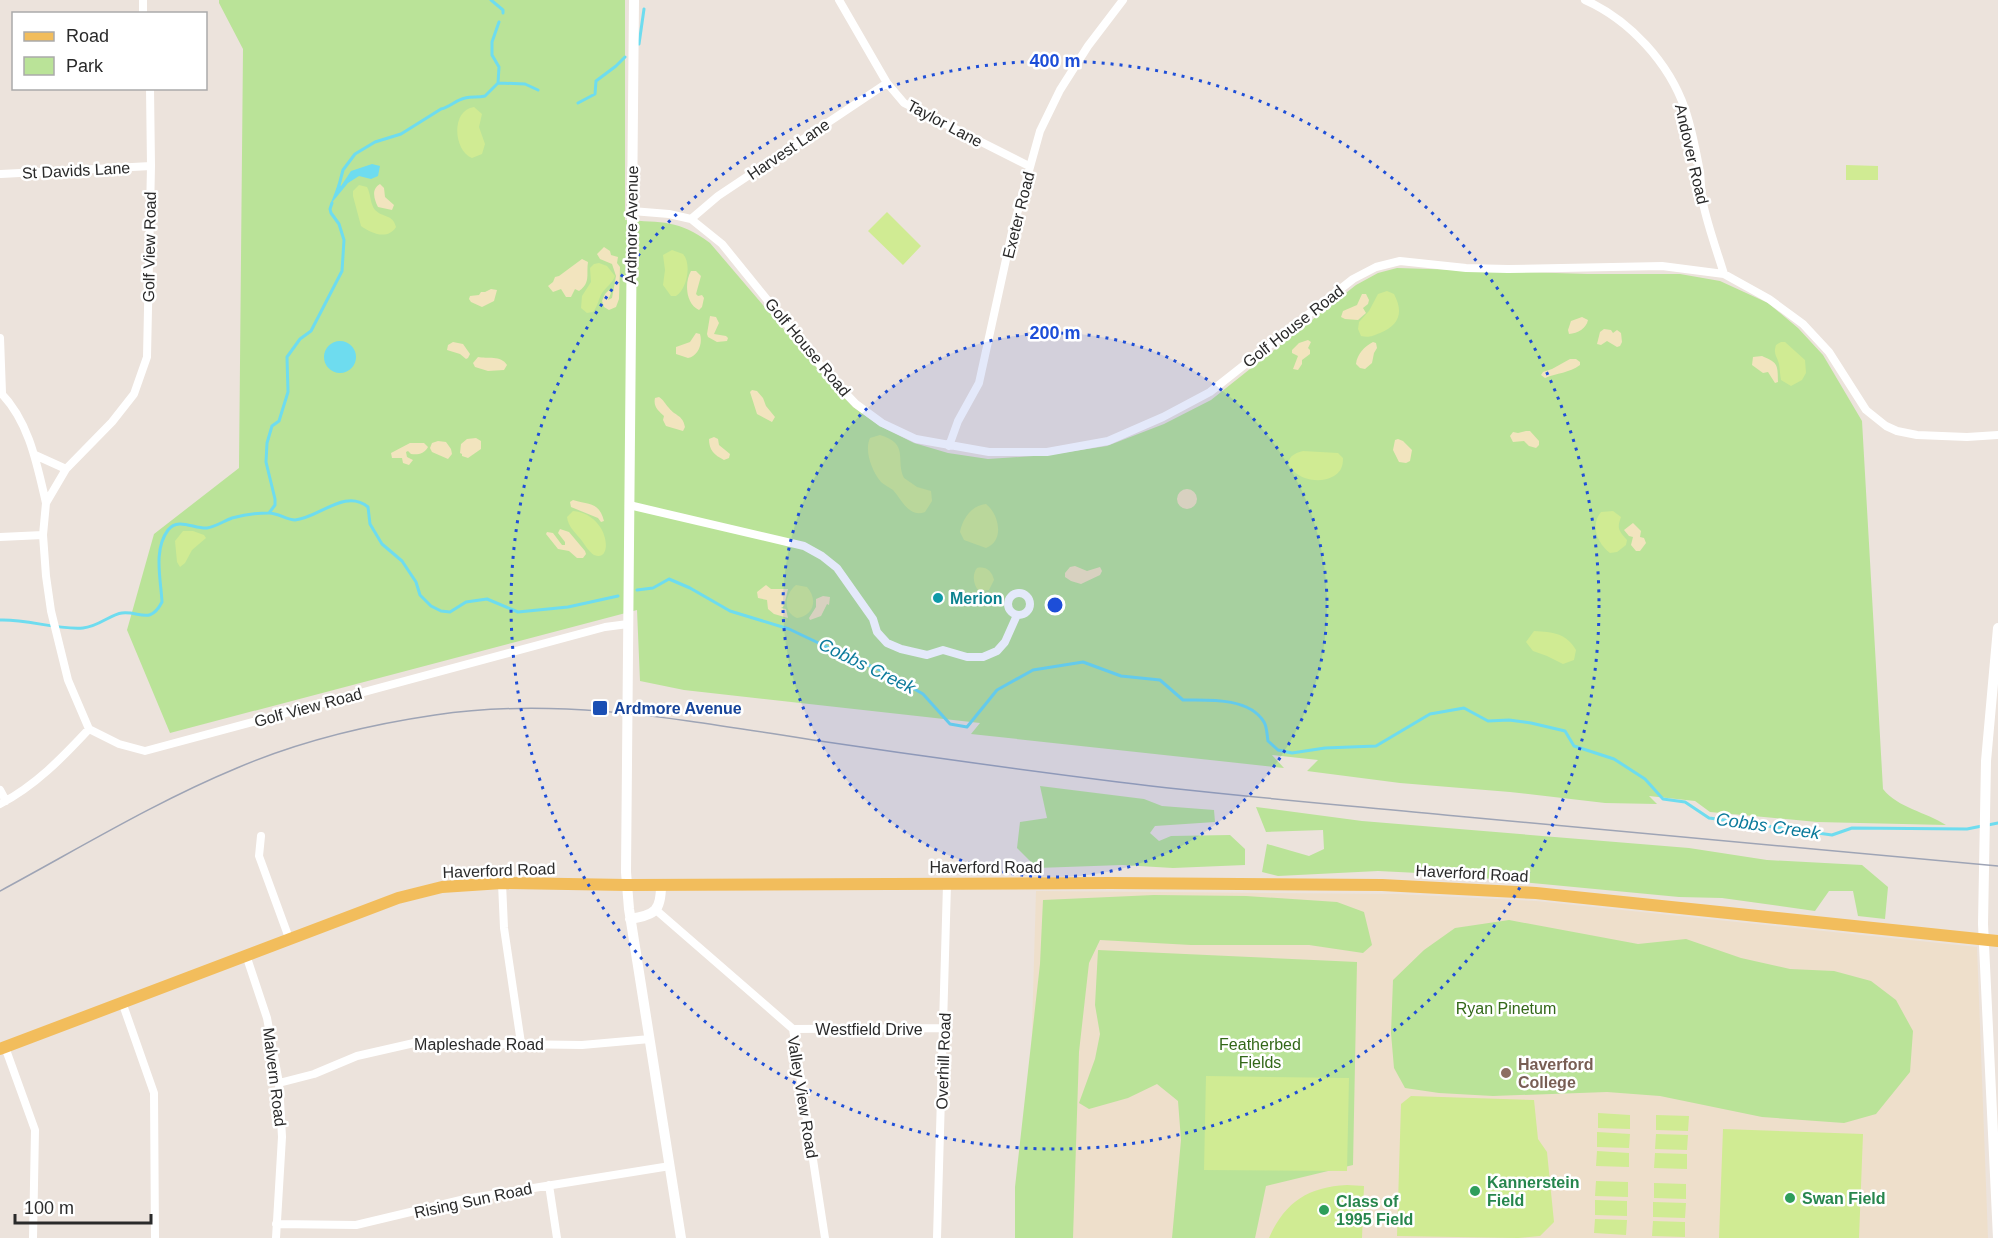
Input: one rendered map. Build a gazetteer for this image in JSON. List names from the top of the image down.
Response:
{
  "streets": {
    "main road": ["Haverford Road"],
    "street": [
      "Taylor Lane",
      "Harvest Lane",
      "Andover Road",
      "St Davids Lane",
      "Exeter Road",
      "Ardmore Avenue",
      "Golf View Road",
      "Golf House Road",
      "Westfield Drive",
      "Mapleshade Road",
      "Overhill Road",
      "Malvern Road",
      "Valley View Road",
      "Rising Sun Road"
    ]
  },
  "crossings": [
    ["Taylor Lane", "Harvest Lane"],
    ["Taylor Lane", "Exeter Road"],
    ["Harvest Lane", "Golf House Road"],
    ["Andover Road", "Golf House Road"],
    ["St Davids Lane", "Golf View Road"],
    ["Exeter Road", "Golf House Road"],
    ["Ardmore Avenue", "Golf View Road"],
    ["Ardmore Avenue", "Golf House Road"],
    ["Ardmore Avenue", "Haverford Road"],
    ["Ardmore Avenue", "Mapleshade Road"],
    ["Ardmore Avenue", "Rising Sun Road"],
    ["Haverford Road", "Overhill Road"],
    ["Haverford Road", "Malvern Road"],
    ["Westfield Drive", "Overhill Road"],
    ["Westfield Drive", "Valley View Road"],
    ["Mapleshade Road", "Malvern Road"],
    ["Malvern Road", "Rising Sun Road"]
  ],
  "water": ["Cobbs Creek"],
  "parks": ["Ryan Pinetum", "Featherbed Fields"],
  "places": {
    "other": [
      "Merion",
      "Haverford College",
      "Kannerstein Field",
      "Swan Field",
      "Class of 1995 Field"
    ],
    "transit": ["Ardmore Avenue"]
  },
  "legend": ["Road", "Park"],
  "scale_bar": "100 m",
  "rings": ["400 m", "200 m"]
}
